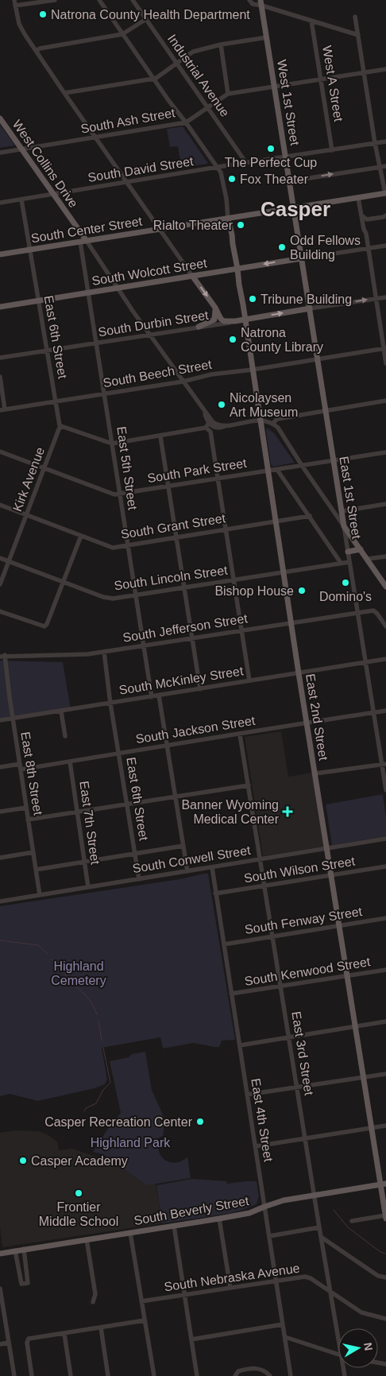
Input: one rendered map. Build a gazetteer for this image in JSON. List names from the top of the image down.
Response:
{
  "streets": {
    "main road": [
      "West 1st Street",
      "West Collins Drive",
      "South Center Street",
      "South Wolcott Street",
      "South Durbin Street",
      "East 1st Street",
      "East 2nd Street",
      "South Beverly Street"
    ],
    "street": [
      "Industrial Avenue",
      "West A Street",
      "South Ash Street",
      "South David Street",
      "East 6th Street",
      "South Beech Street",
      "East 5th Street",
      "South Park Street",
      "Kirk Avenue",
      "South Grant Street",
      "South Lincoln Street",
      "South Jefferson Street",
      "South McKinley Street",
      "South Jackson Street",
      "East 8th Street",
      "East 7th Street",
      "South Conwell Street",
      "South Wilson Street",
      "South Fenway Street",
      "South Kenwood Street",
      "East 3rd Street",
      "East 4th Street",
      "South Nebraska Avenue"
    ]
  },
  "crossings": [
    ["Industrial Avenue", "South Ash Street"],
    ["Industrial Avenue", "South David Street"],
    ["West A Street", "South Ash Street"],
    ["West A Street", "South David Street"],
    ["West 1st Street", "South Ash Street"],
    ["West 1st Street", "South David Street"],
    ["West 1st Street", "South Center Street"],
    ["West 1st Street", "East 1st Street"],
    ["South Ash Street", "West Collins Drive"],
    ["West Collins Drive", "South David Street"],
    ["West Collins Drive", "South Center Street"],
    ["West Collins Drive", "East 5th Street"],
    ["South David Street", "East 6th Street"],
    ["South Center Street", "East 6th Street"],
    ["South Center Street", "East 5th Street"],
    ["South Center Street", "East 1st Street"],
    ["South Center Street", "East 2nd Street"],
    ["South Wolcott Street", "East 6th Street"],
    ["South Wolcott Street", "East 5th Street"],
    ["South Wolcott Street", "East 1st Street"],
    ["South Wolcott Street", "East 2nd Street"],
    ["South Durbin Street", "East 6th Street"],
    ["South Durbin Street", "East 5th Street"],
    ["South Durbin Street", "East 1st Street"],
    ["South Durbin Street", "East 2nd Street"],
    ["East 6th Street", "South Beech Street"],
    ["East 6th Street", "Kirk Avenue"],
    ["East 6th Street", "South Jefferson Street"],
    ["East 6th Street", "South McKinley Street"],
    ["East 6th Street", "South Jackson Street"],
    ["East 6th Street", "South Conwell Street"],
    ["South Beech Street", "East 5th Street"],
    ["South Beech Street", "East 1st Street"],
    ["South Beech Street", "East 2nd Street"],
    ["East 5th Street", "South Park Street"],
    ["East 5th Street", "South Grant Street"],
    ["East 5th Street", "South Lincoln Street"],
    ["East 5th Street", "South Jefferson Street"],
    ["East 5th Street", "South McKinley Street"],
    ["South Park Street", "Kirk Avenue"],
    ["South Park Street", "East 1st Street"],
    ["South Park Street", "East 2nd Street"],
    ["Kirk Avenue", "South Grant Street"],
    ["Kirk Avenue", "South Lincoln Street"],
    ["East 1st Street", "South Lincoln Street"],
    ["East 1st Street", "South Jefferson Street"],
    ["East 1st Street", "South McKinley Street"],
    ["East 1st Street", "South Jackson Street"],
    ["South Grant Street", "East 2nd Street"],
    ["South Lincoln Street", "East 2nd Street"],
    ["South Jefferson Street", "East 2nd Street"],
    ["South Jefferson Street", "East 8th Street"],
    ["South McKinley Street", "East 2nd Street"],
    ["South McKinley Street", "East 8th Street"],
    ["East 2nd Street", "South Jackson Street"],
    ["East 2nd Street", "South Conwell Street"],
    ["East 2nd Street", "South Wilson Street"],
    ["East 2nd Street", "South Fenway Street"],
    ["East 2nd Street", "South Kenwood Street"],
    ["East 2nd Street", "South Beverly Street"],
    ["South Jackson Street", "East 8th Street"],
    ["South Jackson Street", "East 7th Street"],
    ["South Jackson Street", "East 3rd Street"],
    ["East 8th Street", "South Conwell Street"],
    ["East 7th Street", "South Conwell Street"],
    ["South Conwell Street", "East 3rd Street"],
    ["South Conwell Street", "East 4th Street"],
    ["South Wilson Street", "East 3rd Street"],
    ["South Wilson Street", "East 4th Street"],
    ["South Fenway Street", "East 3rd Street"],
    ["South Fenway Street", "East 4th Street"],
    ["South Kenwood Street", "East 3rd Street"],
    ["South Kenwood Street", "East 4th Street"],
    ["East 3rd Street", "South Beverly Street"],
    ["East 3rd Street", "South Nebraska Avenue"],
    ["East 4th Street", "South Beverly Street"],
    ["East 4th Street", "South Nebraska Avenue"]
  ],
  "districts": ["Casper"],
  "parks": ["Highland Cemetery", "Highland Park"],
  "places": {
    "other": [
      "Natrona County Health Department",
      "The Perfect Cup",
      "Fox Theater",
      "Rialto Theater",
      "Odd Fellows Building",
      "Tribune Building",
      "Natrona County Library",
      "Nicolaysen Art Museum",
      "Domino's",
      "Bishop House",
      "Casper Recreation Center",
      "Casper Academy",
      "Frontier Middle School"
    ],
    "health": ["Banner Wyoming Medical Center"]
  },
  "north": "right"
}
